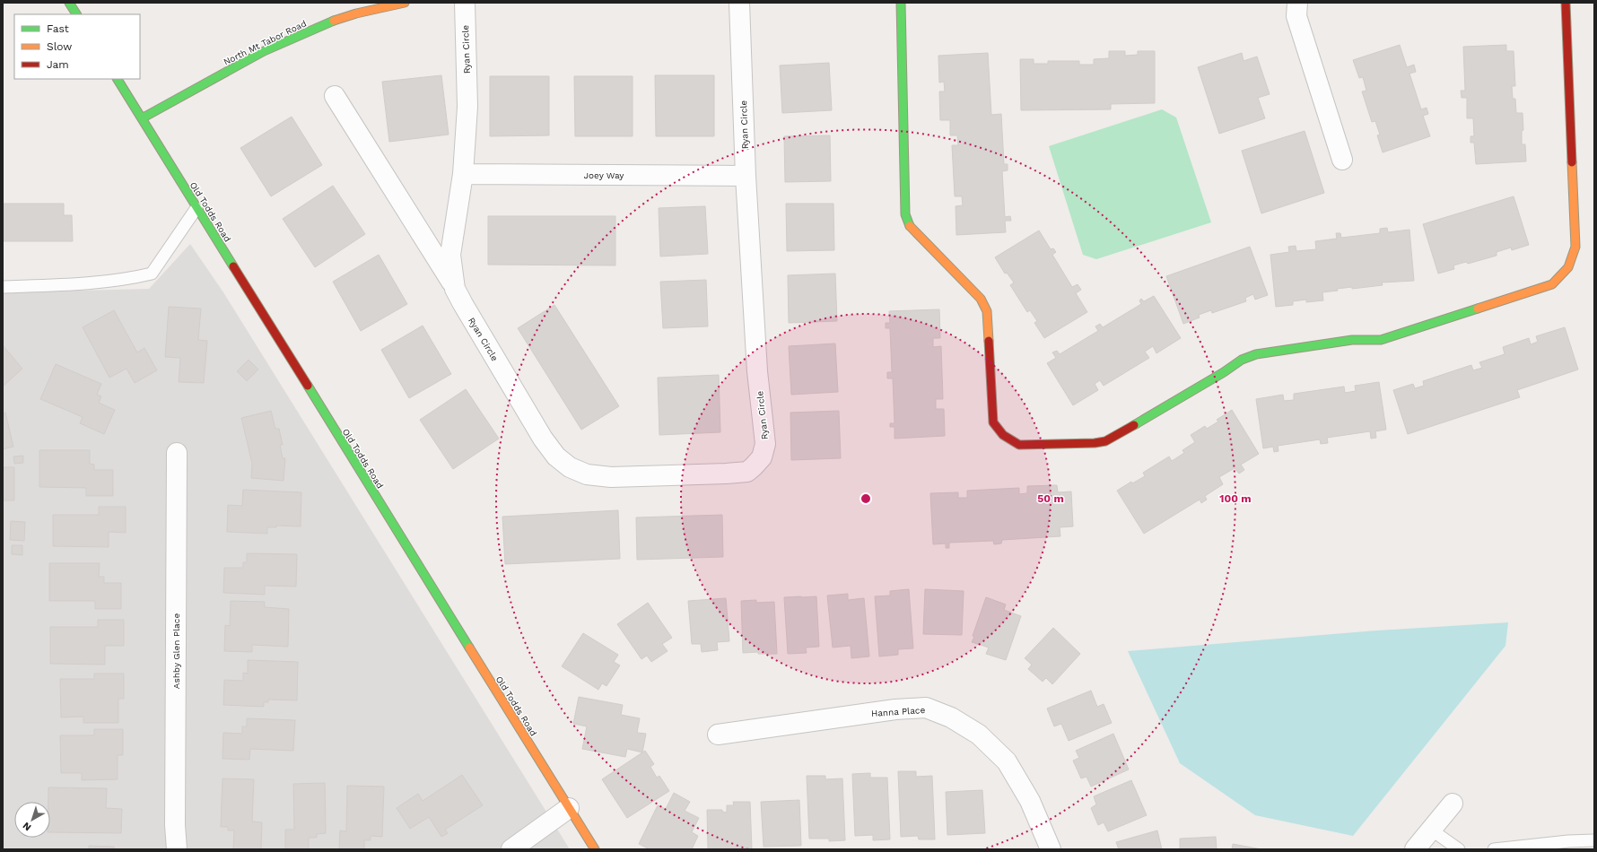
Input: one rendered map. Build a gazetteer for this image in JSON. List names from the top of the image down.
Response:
{
  "streets": {
    "street": [
      "North Mt Tabor Road",
      "Ryan Circle",
      "Joey Way",
      "Old Todds Road",
      "Ashby Glen Place",
      "Hanna Place"
    ]
  },
  "crossings": [
    ["North Mt Tabor Road", "Old Todds Road"],
    ["Ryan Circle", "Joey Way"]
  ],
  "legend": ["Fast", "Slow", "Jam"],
  "north": "bottom left",
  "rings": ["50 m", "100 m"]
}
